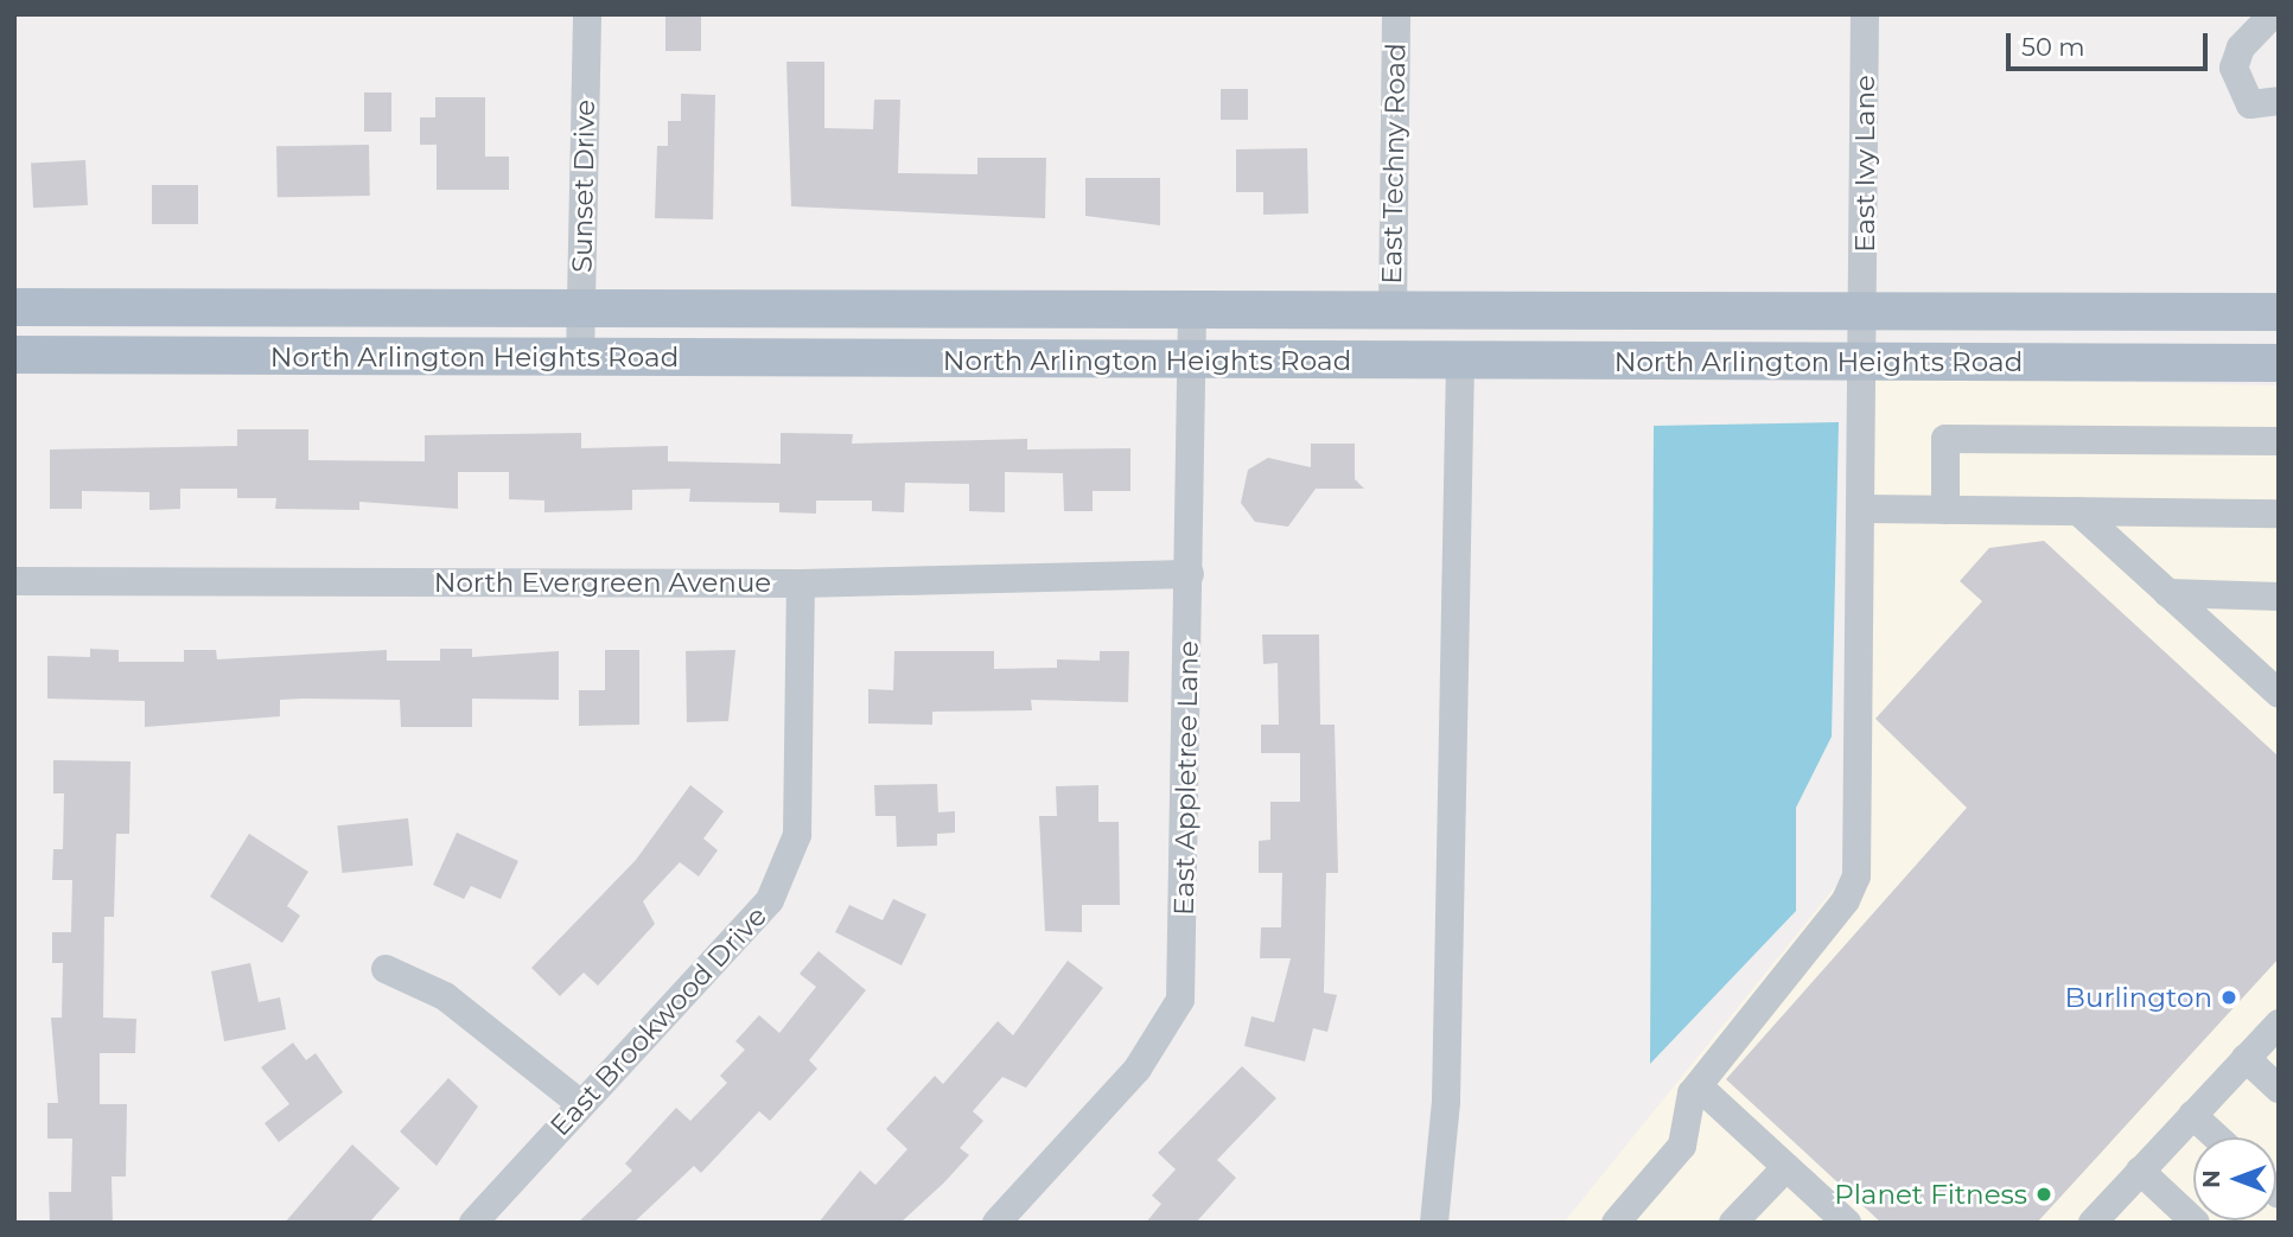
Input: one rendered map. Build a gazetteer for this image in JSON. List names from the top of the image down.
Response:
{
  "streets": {
    "main road": ["North Arlington Heights Road"],
    "street": [
      "East Techny Road",
      "East Ivy Lane",
      "Sunset Drive",
      "North Evergreen Avenue",
      "East Appletree Lane",
      "East Brookwood Drive"
    ]
  },
  "crossings": [
    ["East Techny Road", "North Arlington Heights Road"],
    ["East Ivy Lane", "North Arlington Heights Road"],
    ["Sunset Drive", "North Arlington Heights Road"],
    ["North Arlington Heights Road", "East Appletree Lane"],
    ["North Evergreen Avenue", "East Appletree Lane"],
    ["North Evergreen Avenue", "East Brookwood Drive"]
  ],
  "places": ["Burlington", "Planet Fitness"],
  "scale_bar": "50 m",
  "north": "left"
}
